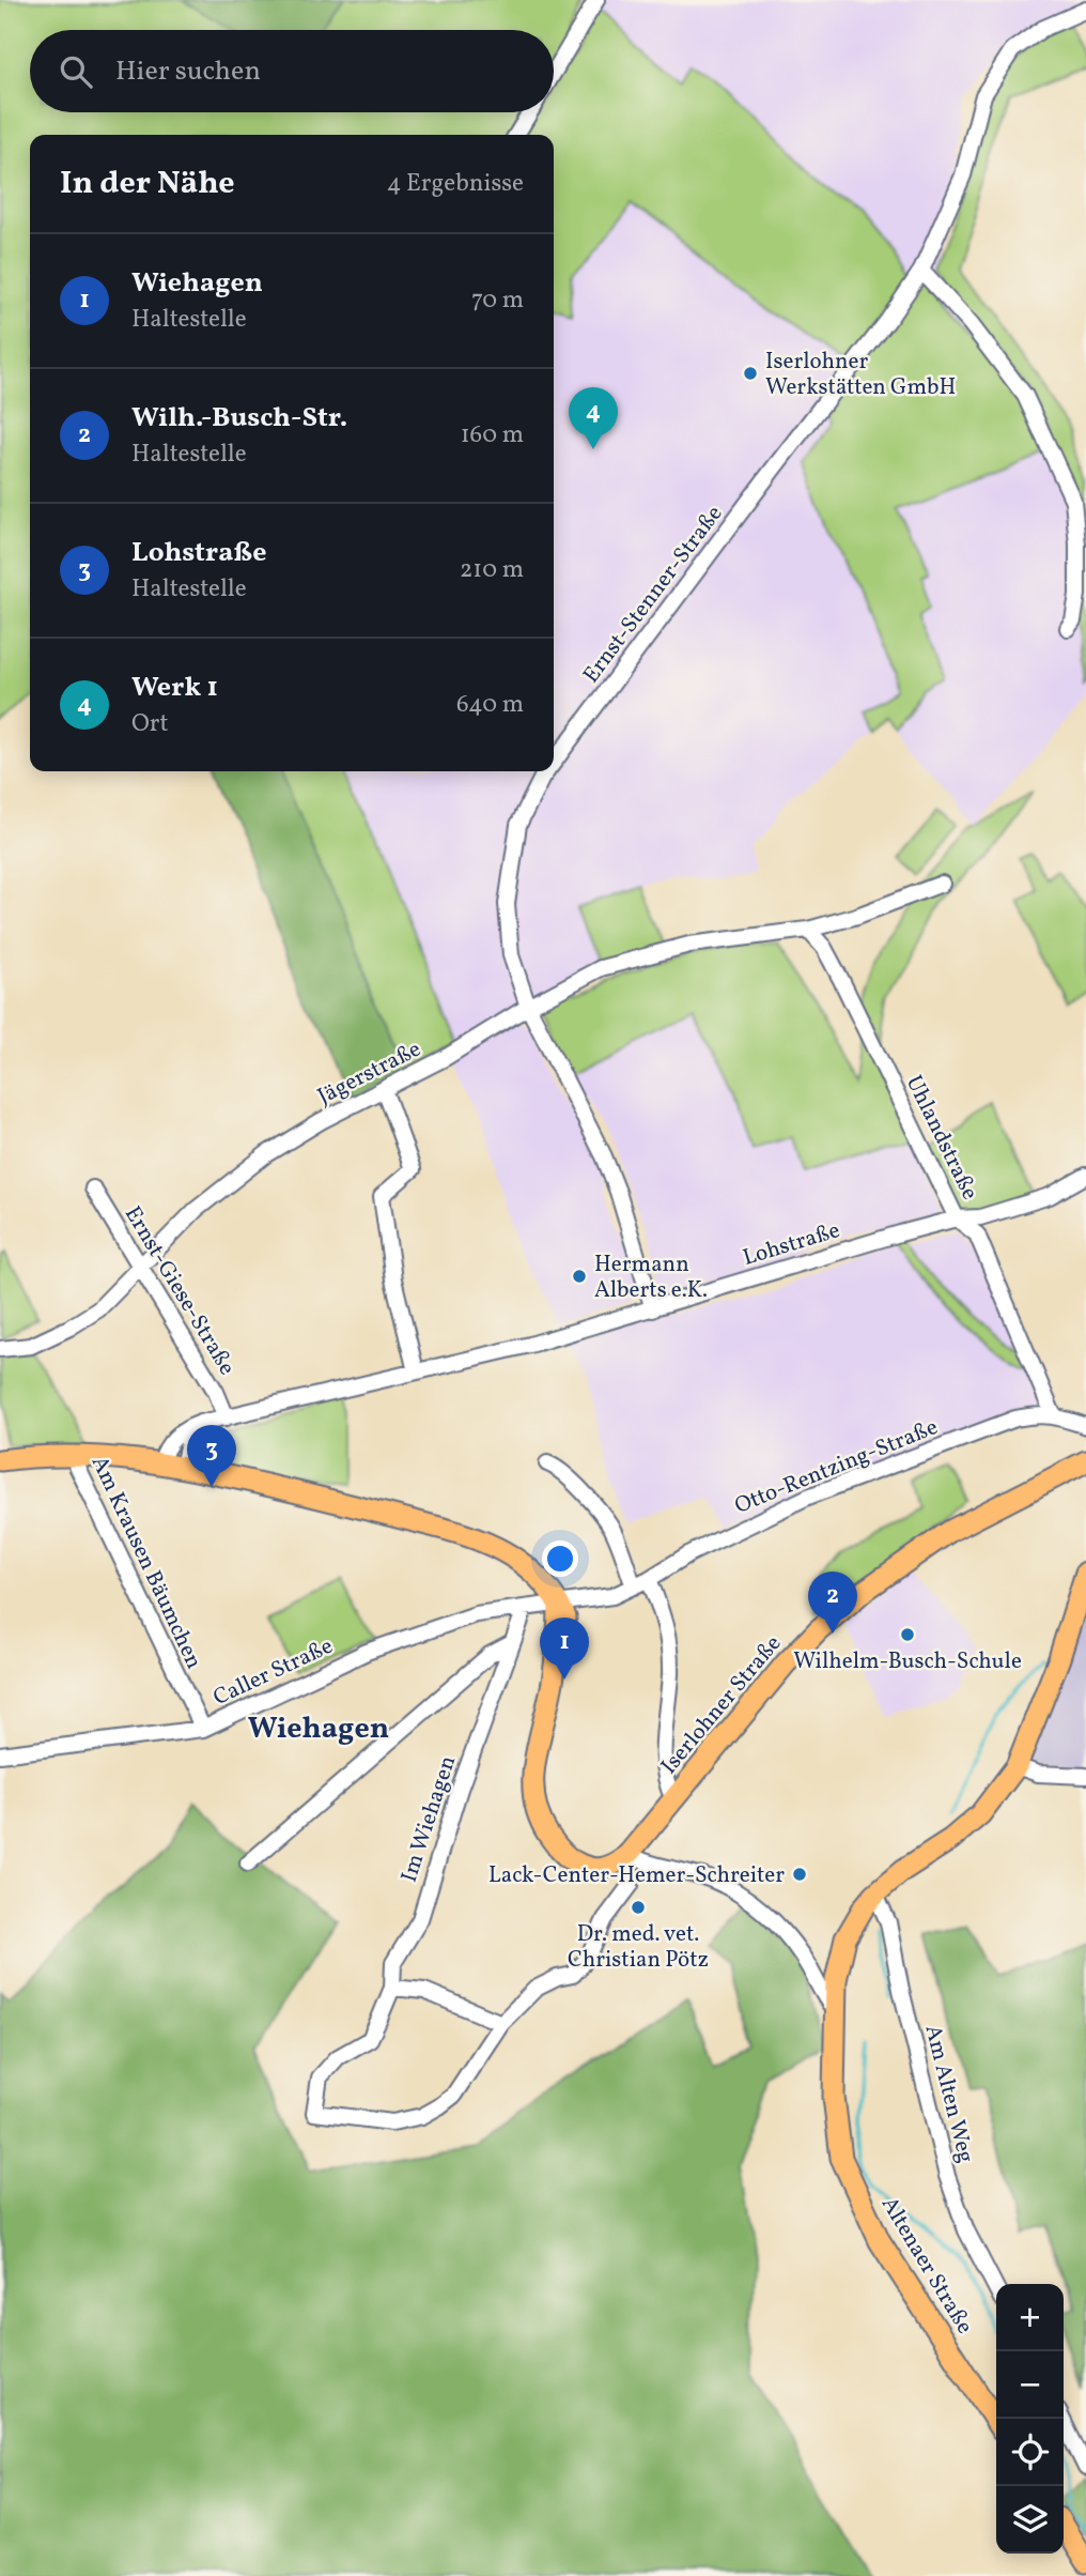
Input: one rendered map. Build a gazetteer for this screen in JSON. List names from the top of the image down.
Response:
{
  "streets": {
    "main road": ["Iserlohner Straße", "Altenaer Straße"],
    "street": [
      "Ernst-Stenner-Straße",
      "Jägerstraße",
      "Uhlandstraße",
      "Lohstraße",
      "Ernst-Giese-Straße",
      "Otto-Rentzing-Straße",
      "Am Krausen Bäumchen",
      "Caller Straße",
      "Im Wiehagen",
      "Am Alten Weg"
    ]
  },
  "crossings": [
    ["Ernst-Stenner-Straße", "Jägerstraße"],
    ["Ernst-Stenner-Straße", "Lohstraße"],
    ["Jägerstraße", "Uhlandstraße"],
    ["Jägerstraße", "Ernst-Giese-Straße"],
    ["Uhlandstraße", "Lohstraße"],
    ["Uhlandstraße", "Otto-Rentzing-Straße"],
    ["Lohstraße", "Ernst-Giese-Straße"],
    ["Otto-Rentzing-Straße", "Caller Straße"],
    ["Otto-Rentzing-Straße", "Iserlohner Straße"],
    ["Am Krausen Bäumchen", "Caller Straße"],
    ["Caller Straße", "Iserlohner Straße"],
    ["Caller Straße", "Im Wiehagen"],
    ["Am Alten Weg", "Altenaer Straße"]
  ],
  "districts": ["Wiehagen"],
  "places": [
    "Iserlohner Werkstätten GmbH",
    "Hermann Alberts e.K.",
    "Wilhelm-Busch-Schule",
    "Lack-Center-Hemer-Schreiter",
    "Dr. med. vet. Christian Pötz"
  ],
  "page": {
    "search": "Hier suchen",
    "heading": ["In der Nähe", "4 Ergebnisse"],
    "list": [
      {
        "mark": "1",
        "name": "Wiehagen",
        "note": "Haltestelle",
        "value": "70 m"
      },
      {
        "mark": "2",
        "name": "Wilh.-Busch-Str.",
        "note": "Haltestelle",
        "value": "160 m"
      },
      {
        "mark": "3",
        "name": "Lohstraße",
        "note": "Haltestelle",
        "value": "210 m"
      },
      {
        "mark": "4",
        "name": "Werk 1",
        "note": "Ort",
        "value": "640 m"
      }
    ],
    "pins": [
      "4",
      "3",
      "2",
      "1"
    ],
    "map_buttons": ["+", "−"]
  }
}
